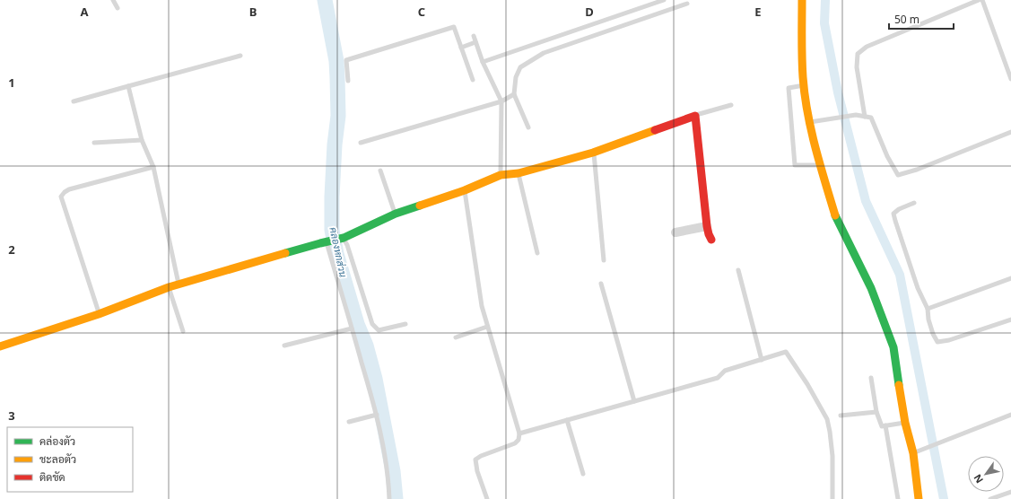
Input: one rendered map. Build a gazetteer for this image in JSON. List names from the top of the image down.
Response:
{
  "water": ["คลองหกส่วน"],
  "legend": ["คล่องตัว", "ชะลอตัว", "ติดขัด"],
  "scale_bar": "50 m",
  "north": "bottom left",
  "grid": {
    "columns": [
      "A",
      "B",
      "C",
      "D",
      "E"
    ],
    "rows": ["1", "2", "3"]
  }
}
